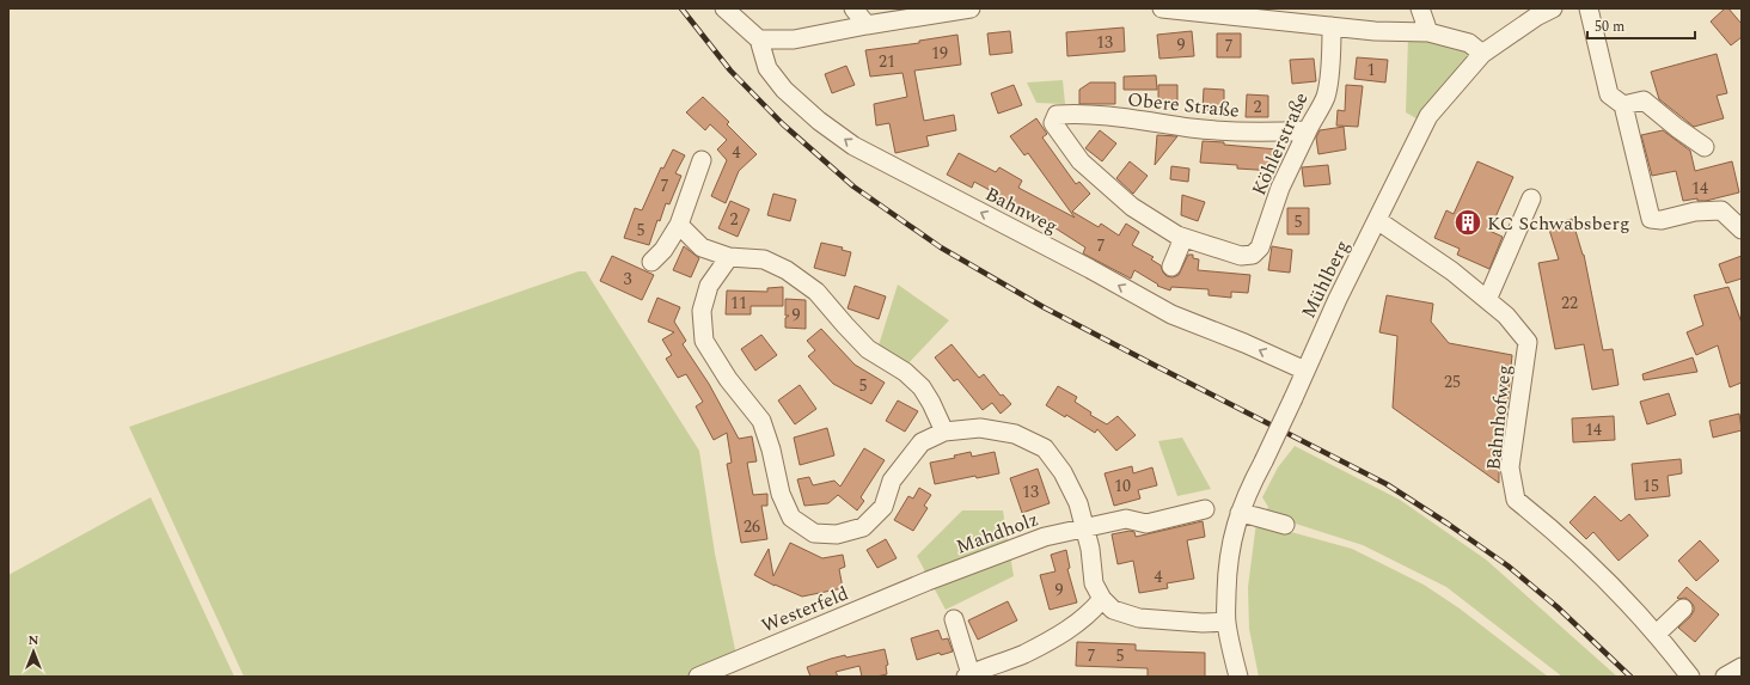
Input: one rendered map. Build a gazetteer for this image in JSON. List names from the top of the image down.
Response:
{
  "streets": {
    "street": [
      "Obere Straße",
      "Köhlerstraße",
      "Bahnweg",
      "Mühlberg",
      "Bahnhofweg",
      "Mahdholz",
      "Westerfeld"
    ]
  },
  "crossings": [
    ["Obere Straße", "Köhlerstraße"],
    ["Bahnweg", "Mühlberg"],
    ["Mühlberg", "Bahnhofweg"],
    ["Mahdholz", "Westerfeld"]
  ],
  "one_way": ["Bahnweg"],
  "places": {
    "building": ["KC Schwabsberg"]
  },
  "house_numbers": [
    "13",
    "9",
    "7",
    "19",
    "21",
    "1",
    "2",
    "4",
    "7",
    "14",
    "2",
    "5",
    "5",
    "7",
    "3",
    "11",
    "22",
    "9",
    "25",
    "5",
    "14",
    "10",
    "15",
    "13",
    "26",
    "4",
    "9",
    "7",
    "5"
  ],
  "scale_bar": "50 m",
  "north": "top"
}
